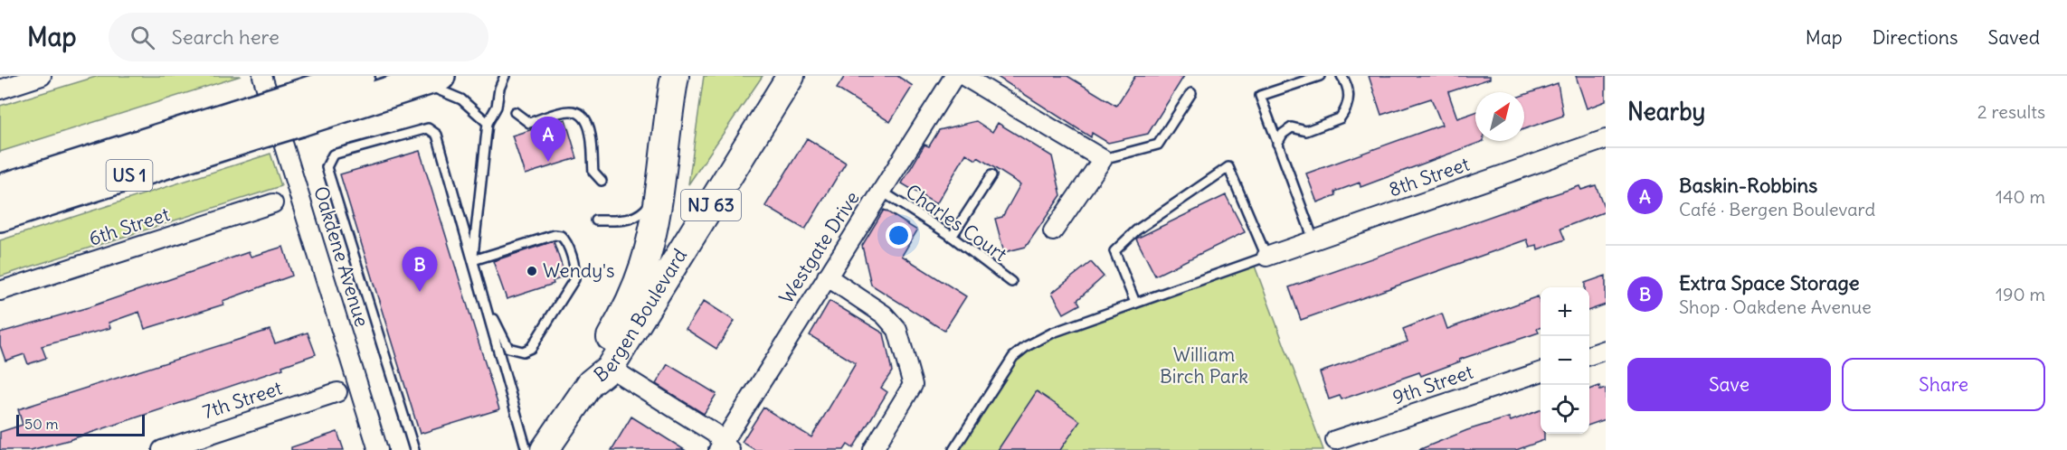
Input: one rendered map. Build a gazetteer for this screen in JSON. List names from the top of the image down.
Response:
{
  "streets": {
    "highway": ["US 1"],
    "main road": ["NJ 63", "Bergen Boulevard"],
    "street": [
      "8th Street",
      "6th Street",
      "Westgate Drive",
      "Oakdene Avenue",
      "9th Street",
      "7th Street"
    ],
    "lane": ["Charles Court"]
  },
  "crossings": [
    ["Charles Court", "Westgate Drive"]
  ],
  "parks": ["William Birch Park"],
  "places": ["Wendy's"],
  "scale_bar": "50 m",
  "north": "top right",
  "page": {
    "header": "Map",
    "search": "Search here",
    "nav": ["Map", "Directions", "Saved"],
    "heading": ["Nearby", "2 results"],
    "pins": ["A", "B"],
    "list": [
      {
        "mark": "A",
        "name": "Baskin-Robbins",
        "note": "Café · Bergen Boulevard",
        "value": "140 m"
      },
      {
        "mark": "B",
        "name": "Extra Space Storage",
        "note": "Shop · Oakdene Avenue",
        "value": "190 m"
      }
    ],
    "map_buttons": ["+", "−"],
    "buttons": ["Save", "Share"],
    "scale": "50 m"
  }
}
